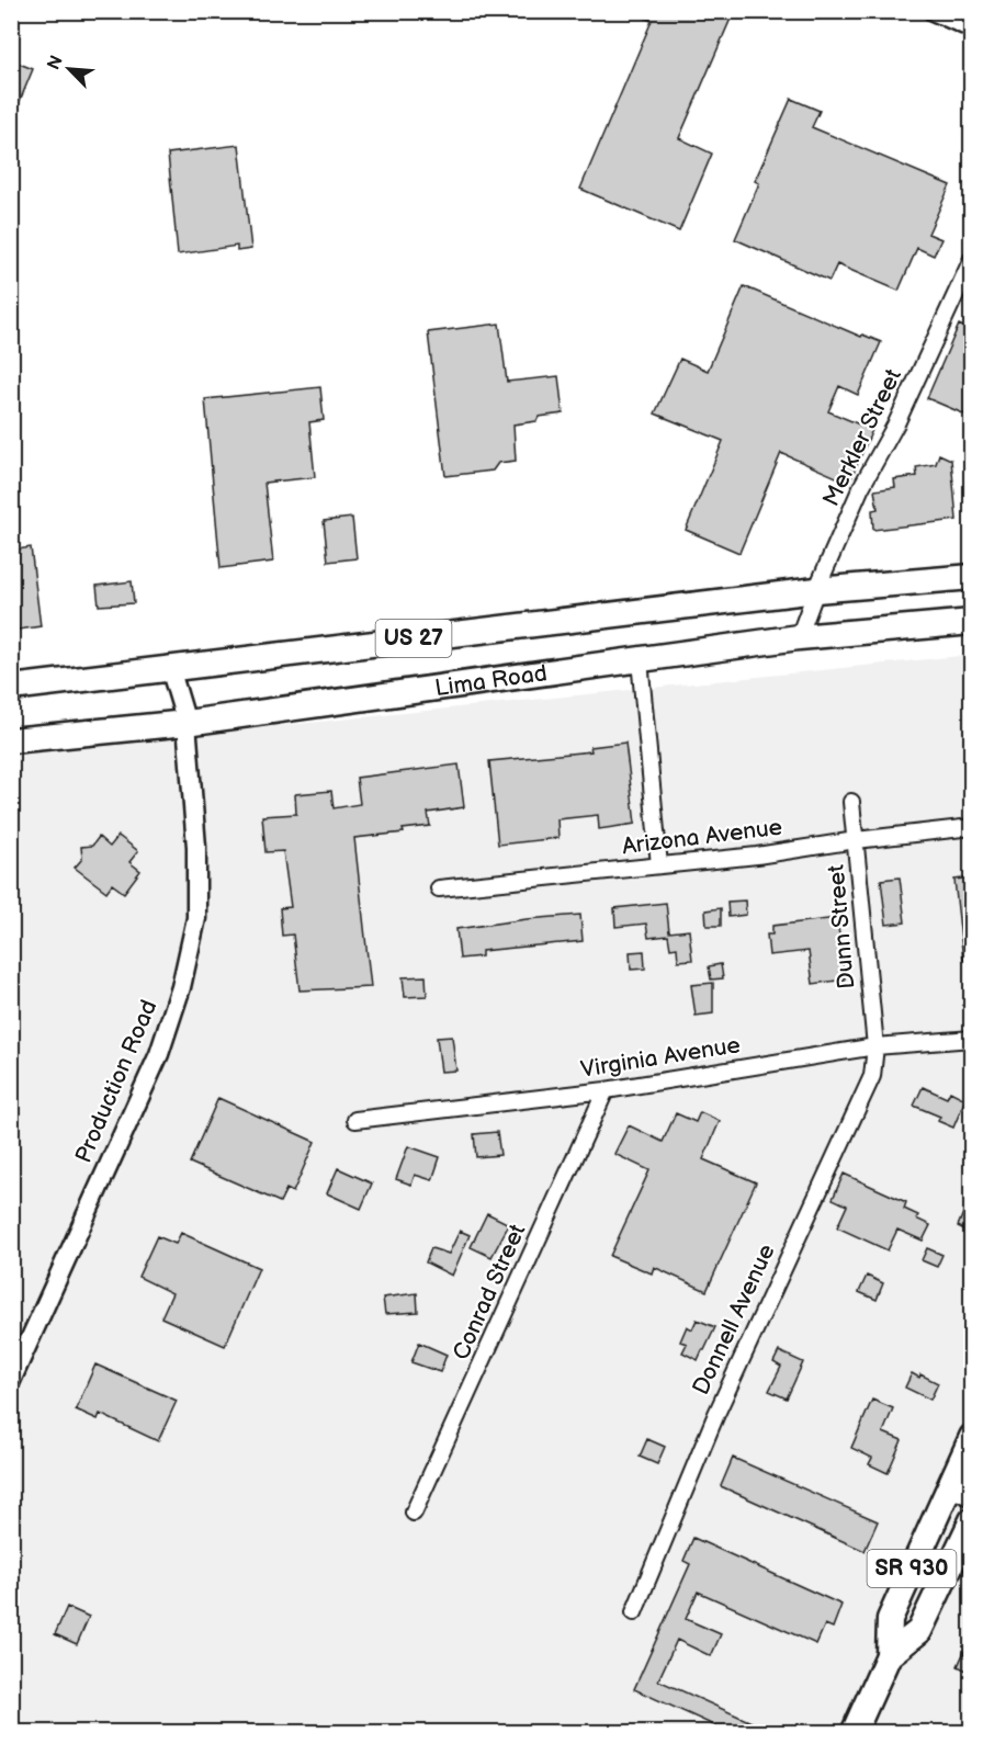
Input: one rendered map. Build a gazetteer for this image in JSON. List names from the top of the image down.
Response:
{
  "streets": {
    "highway": ["US 27", "Lima Road", "SR 930"],
    "street": [
      "Merkler Street",
      "Arizona Avenue",
      "Dunn Street",
      "Virginia Avenue",
      "Production Road",
      "Conrad Street",
      "Donnell Avenue"
    ]
  },
  "crossings": [
    ["Merkler Street", "US 27"],
    ["Merkler Street", "Lima Road"],
    ["US 27", "Production Road"],
    ["Lima Road", "Production Road"],
    ["Arizona Avenue", "Dunn Street"],
    ["Dunn Street", "Virginia Avenue"],
    ["Dunn Street", "Donnell Avenue"],
    ["Virginia Avenue", "Conrad Street"],
    ["Virginia Avenue", "Donnell Avenue"]
  ],
  "north": "top left"
}
